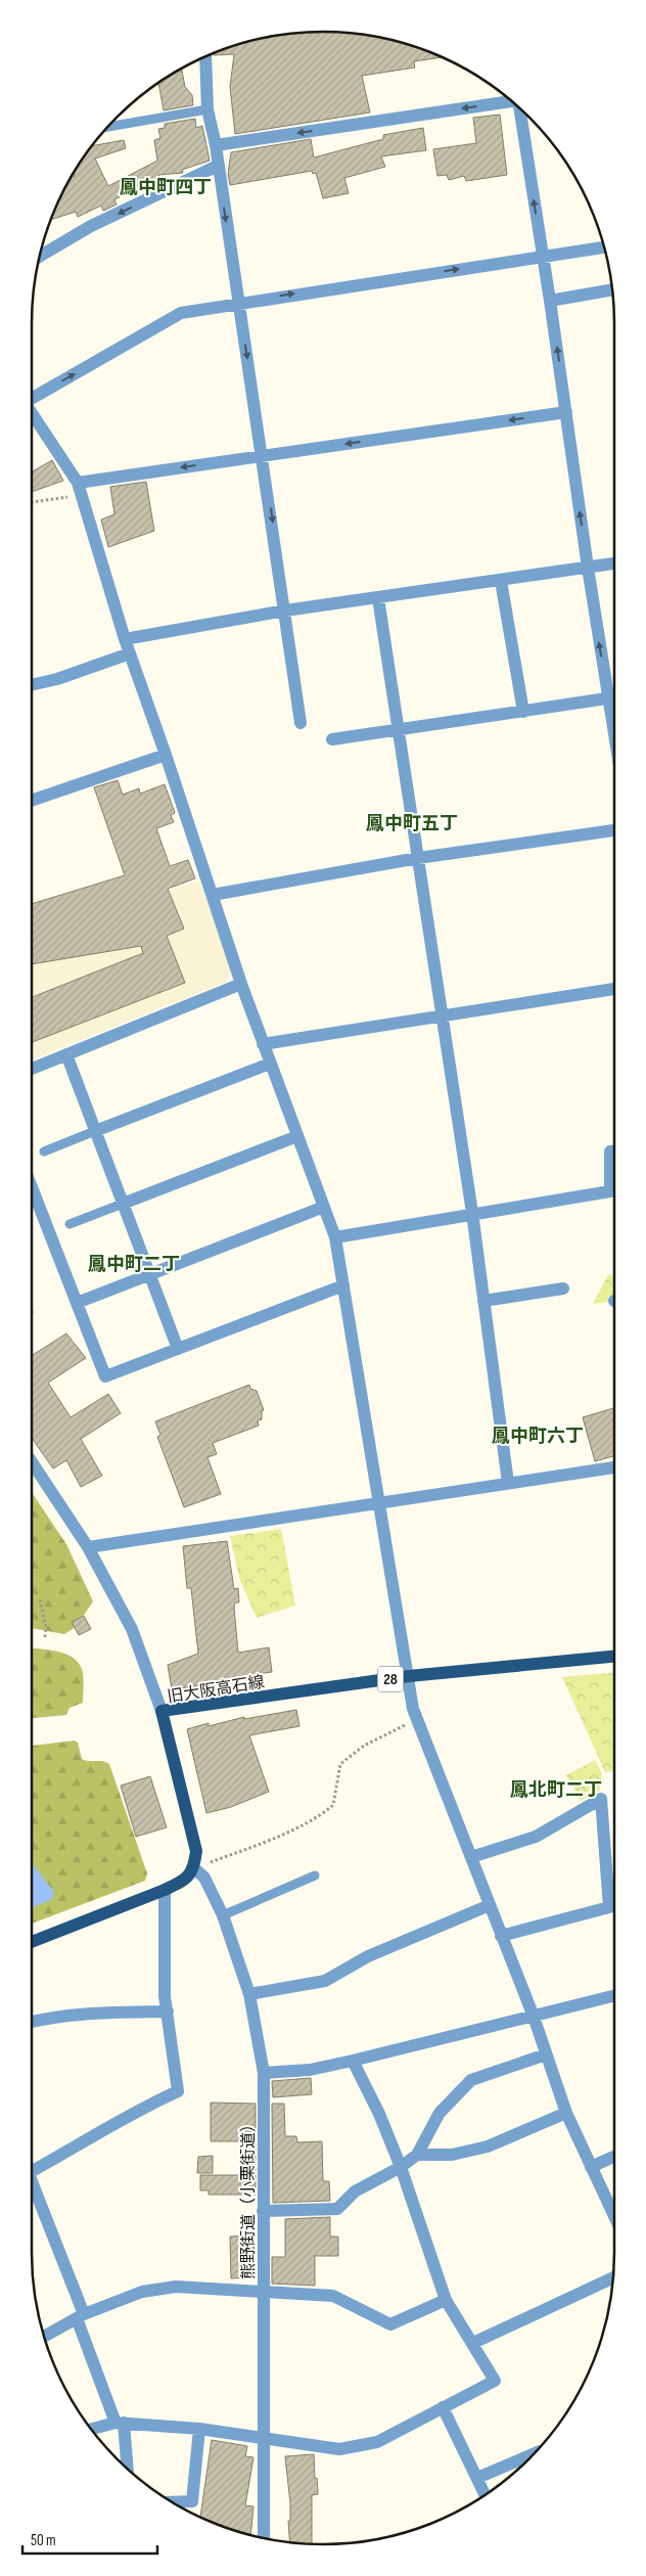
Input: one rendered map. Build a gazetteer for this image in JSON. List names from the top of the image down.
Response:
{
  "streets": {
    "main road": ["28", "旧大阪高石線"],
    "street": ["熊野街道（小栗街道）"]
  },
  "crossings": [
    ["旧大阪高石線", "熊野街道（小栗街道）"]
  ],
  "districts": [
    "鳳中町四丁",
    "鳳中町五丁",
    "鳳中町二丁",
    "鳳中町六丁",
    "鳳北町二丁"
  ],
  "scale_bar": "50 m"
}
